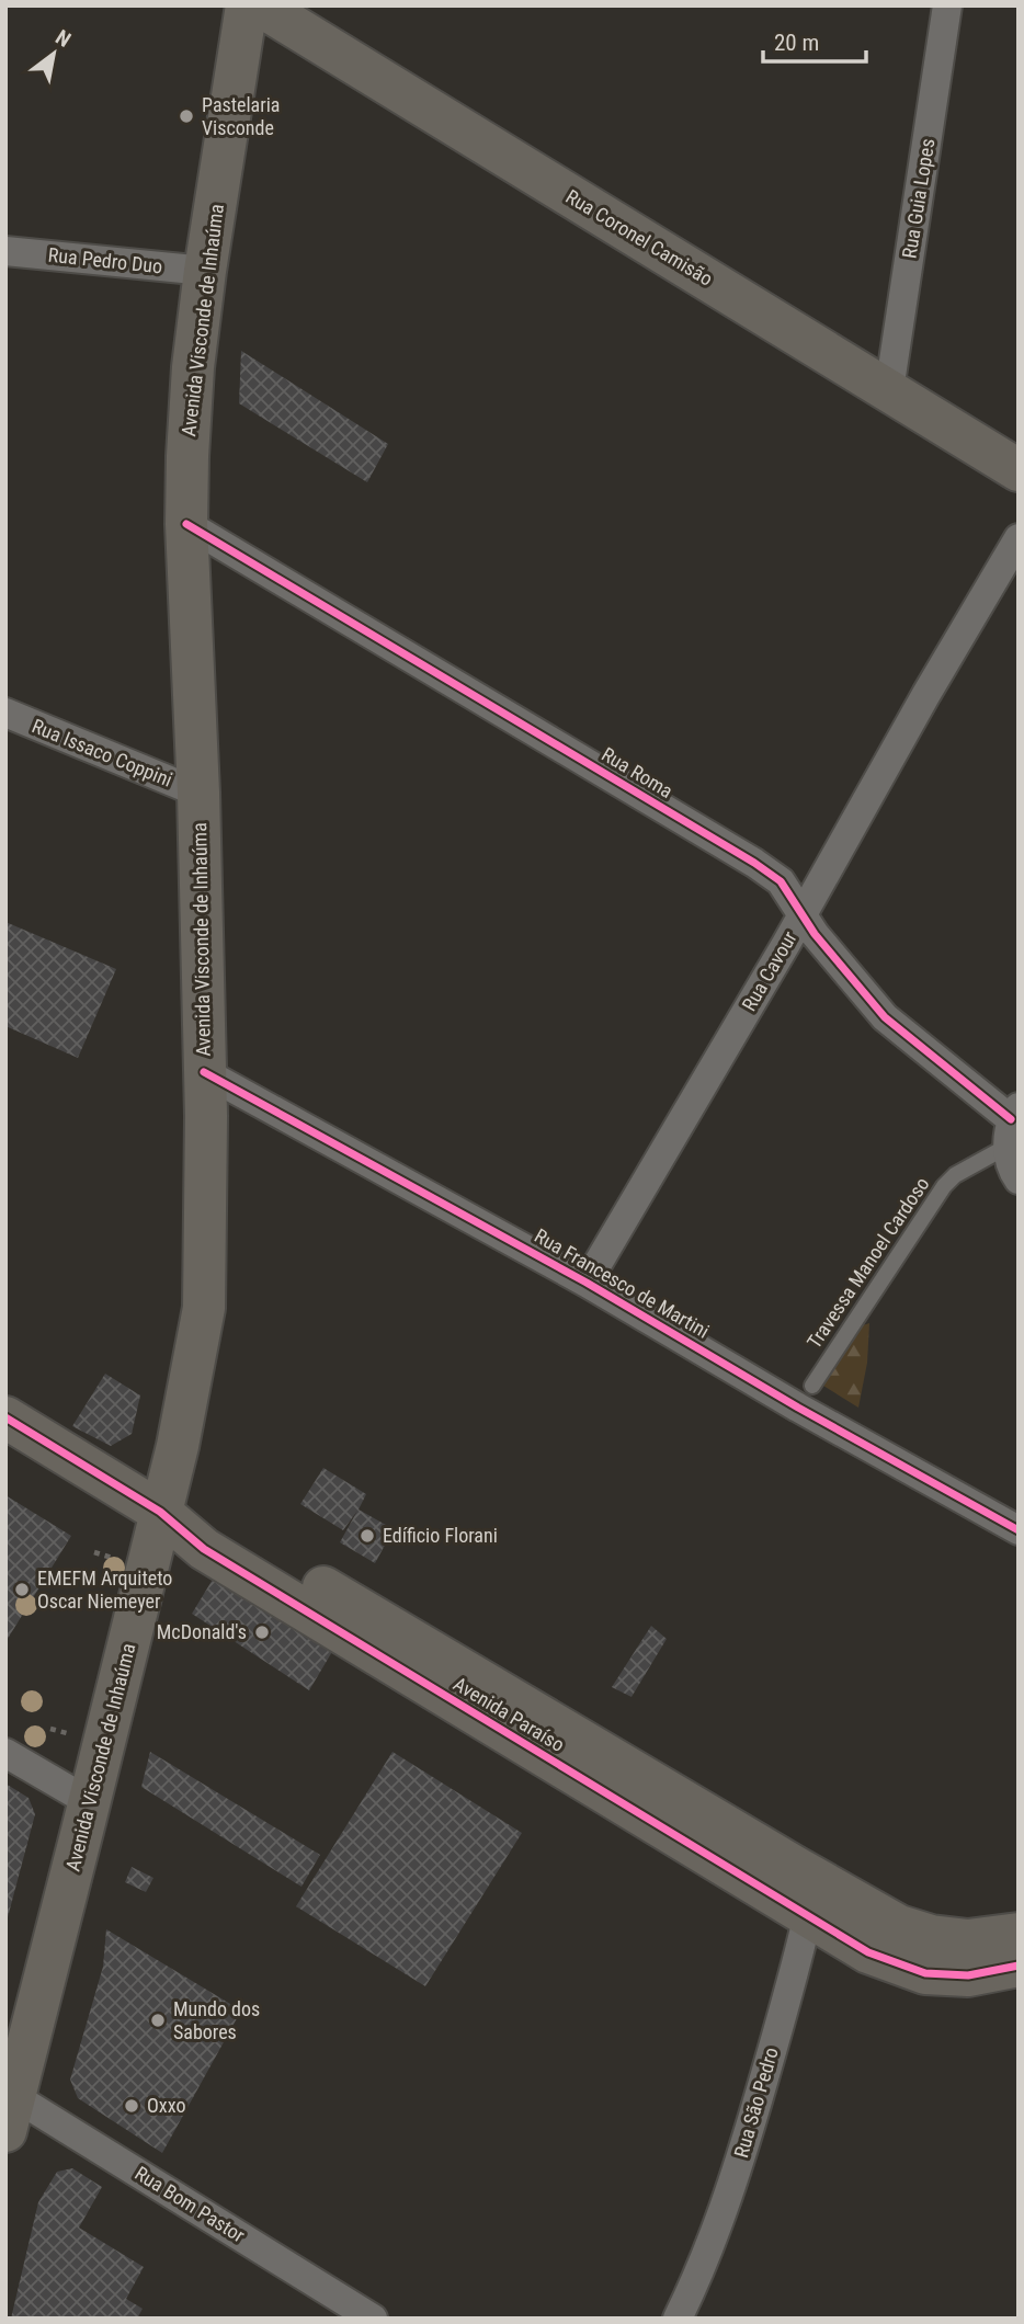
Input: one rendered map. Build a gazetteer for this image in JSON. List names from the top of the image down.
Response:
{
  "streets": {
    "main road": ["Rua Coronel Camisão", "Avenida Visconde de Inhaúma", "Avenida Paraíso"],
    "street": [
      "Rua Guia Lopes",
      "Rua Pedro Duo",
      "Rua Issaco Coppini",
      "Rua Roma",
      "Rua Cavour",
      "Rua Francesco de Martini",
      "Rua São Pedro",
      "Rua Bom Pastor"
    ],
    "lane": ["Travessa Manoel Cardoso"]
  },
  "crossings": [
    ["Rua Guia Lopes", "Rua Coronel Camisão"],
    ["Rua Pedro Duo", "Avenida Visconde de Inhaúma"],
    ["Avenida Visconde de Inhaúma", "Rua Issaco Coppini"],
    ["Avenida Visconde de Inhaúma", "Rua Roma"],
    ["Avenida Visconde de Inhaúma", "Rua Francesco de Martini"],
    ["Avenida Visconde de Inhaúma", "Avenida Paraíso"],
    ["Avenida Visconde de Inhaúma", "Rua Bom Pastor"],
    ["Rua Roma", "Rua Cavour"],
    ["Rua Roma", "Travessa Manoel Cardoso"],
    ["Rua Cavour", "Rua Francesco de Martini"],
    ["Avenida Paraíso", "Rua São Pedro"]
  ],
  "places": [
    "Pastelaria Visconde",
    "Edíficio Florani",
    "EMEFM Arquiteto Oscar Niemeyer",
    "McDonald's",
    "Mundo dos Sabores",
    "Oxxo"
  ],
  "scale_bar": "20 m",
  "north": "top right"
}
